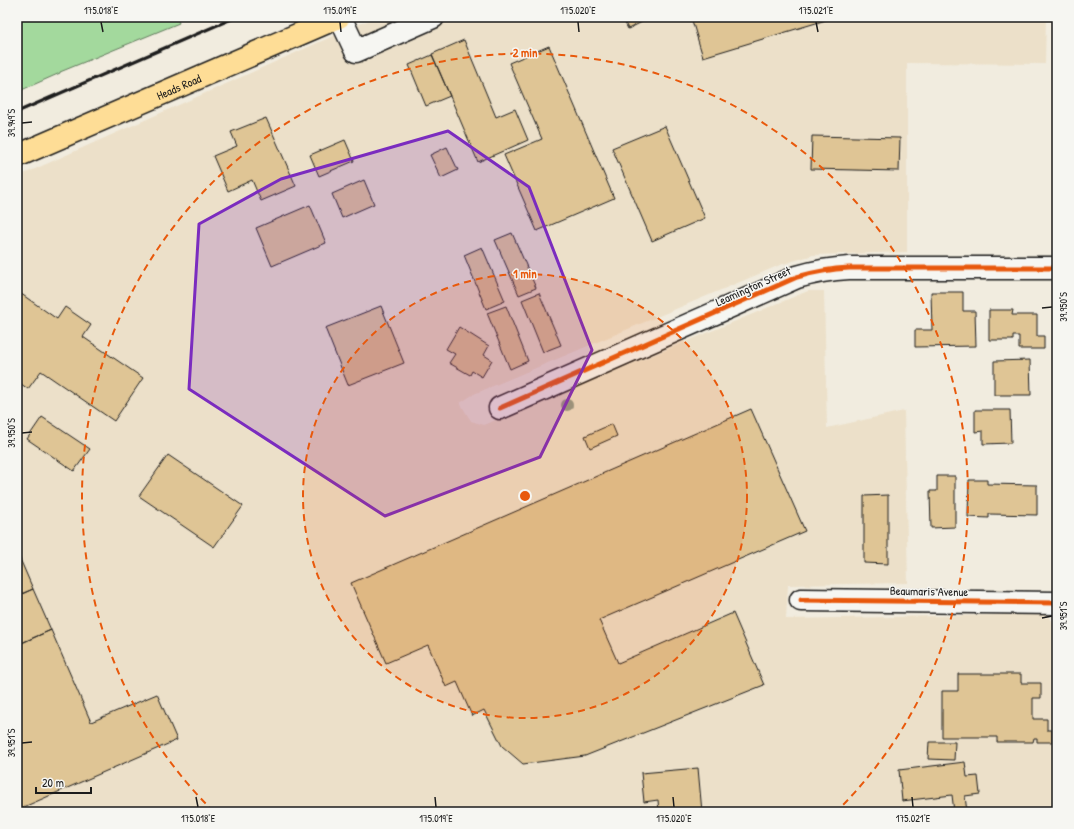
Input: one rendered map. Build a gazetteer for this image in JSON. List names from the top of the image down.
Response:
{
  "streets": {
    "main road": ["Heads Road"],
    "street": ["Leamington Street", "Beaumaris Avenue"]
  },
  "scale_bar": "20 m",
  "coordinates": [
    "175.018°E",
    "175.019°E",
    "175.020°E",
    "175.021°E",
    "39.949°S",
    "39.950°S",
    "39.951°S"
  ],
  "rings": ["2 min", "1 min"]
}
